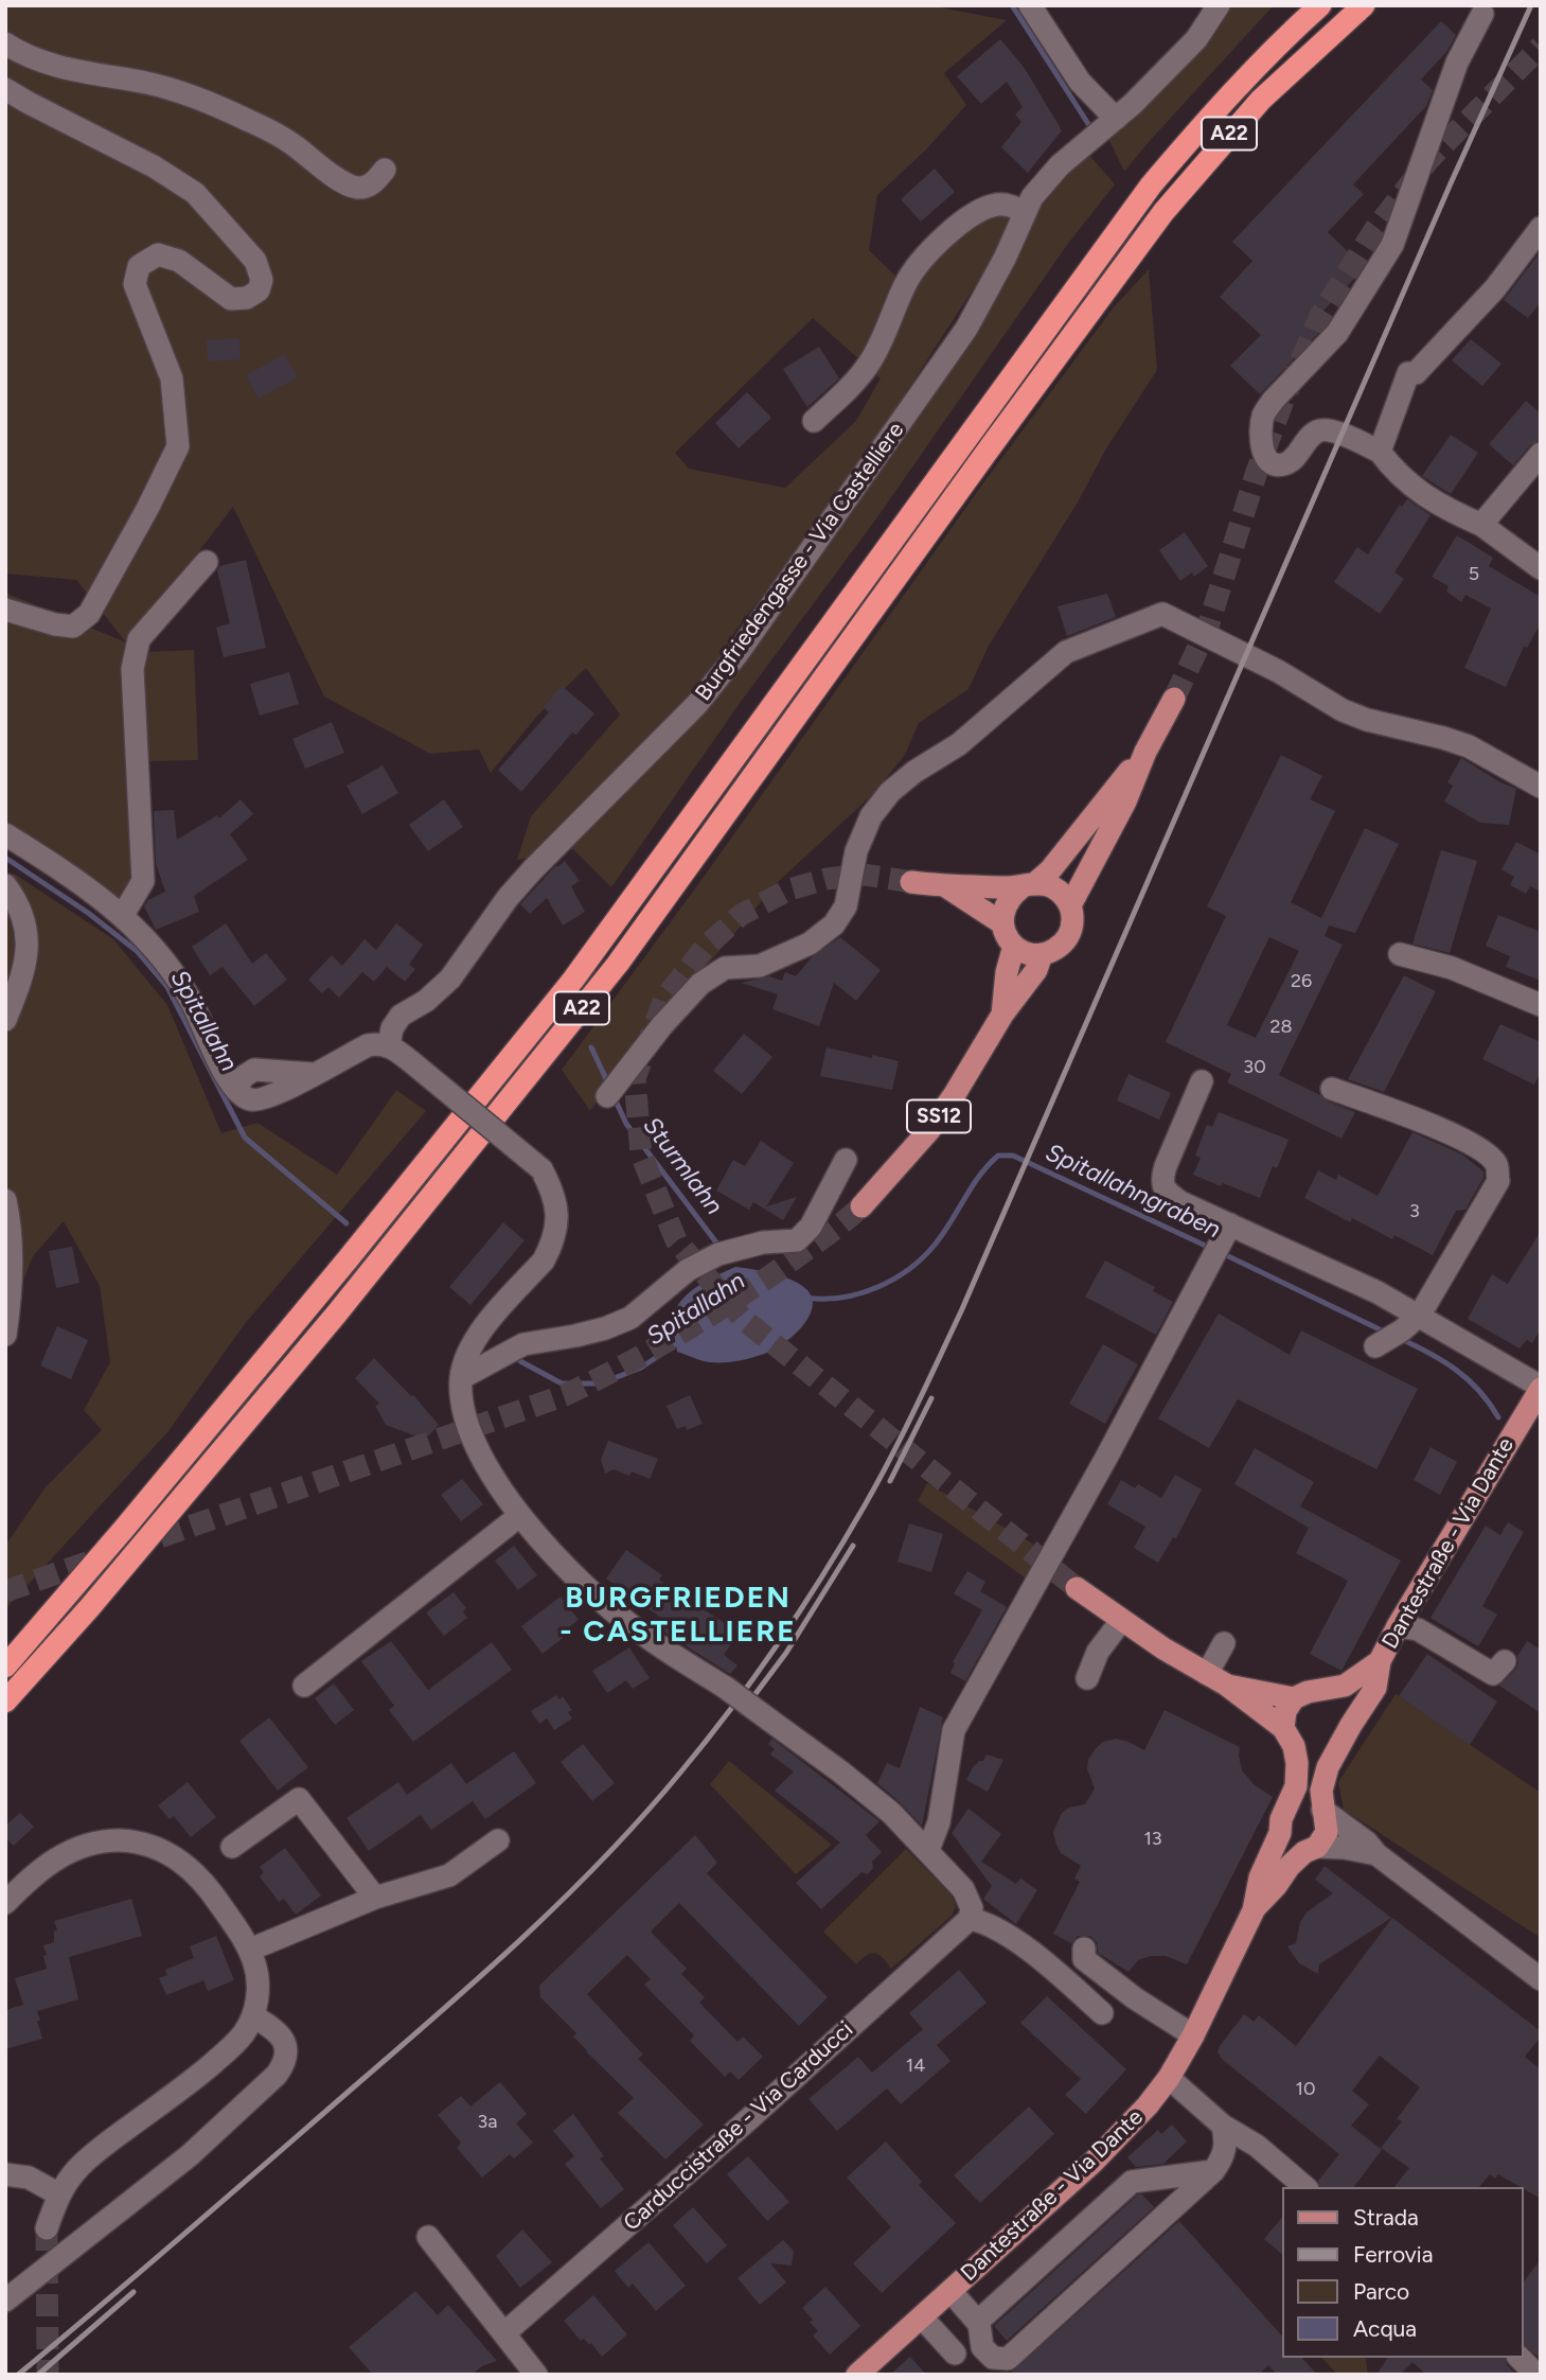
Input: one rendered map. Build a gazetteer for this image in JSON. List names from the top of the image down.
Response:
{
  "streets": {
    "highway": ["A22"],
    "main road": ["SS12", "Dantestraße - Via Dante"],
    "street": ["Burgfriedengasse - Via Castelliere", "Carduccistraße - Via Carducci"]
  },
  "districts": ["BURGFRIEDEN - CASTELLIERE"],
  "water": ["Spitallahn", "Sturmlahn", "Spitallahngraben"],
  "house_numbers": [
    "5",
    "26",
    "28",
    "30",
    "3",
    "13",
    "14",
    "10",
    "3a"
  ],
  "legend": [
    "Strada",
    "Ferrovia",
    "Parco",
    "Acqua"
  ]
}
